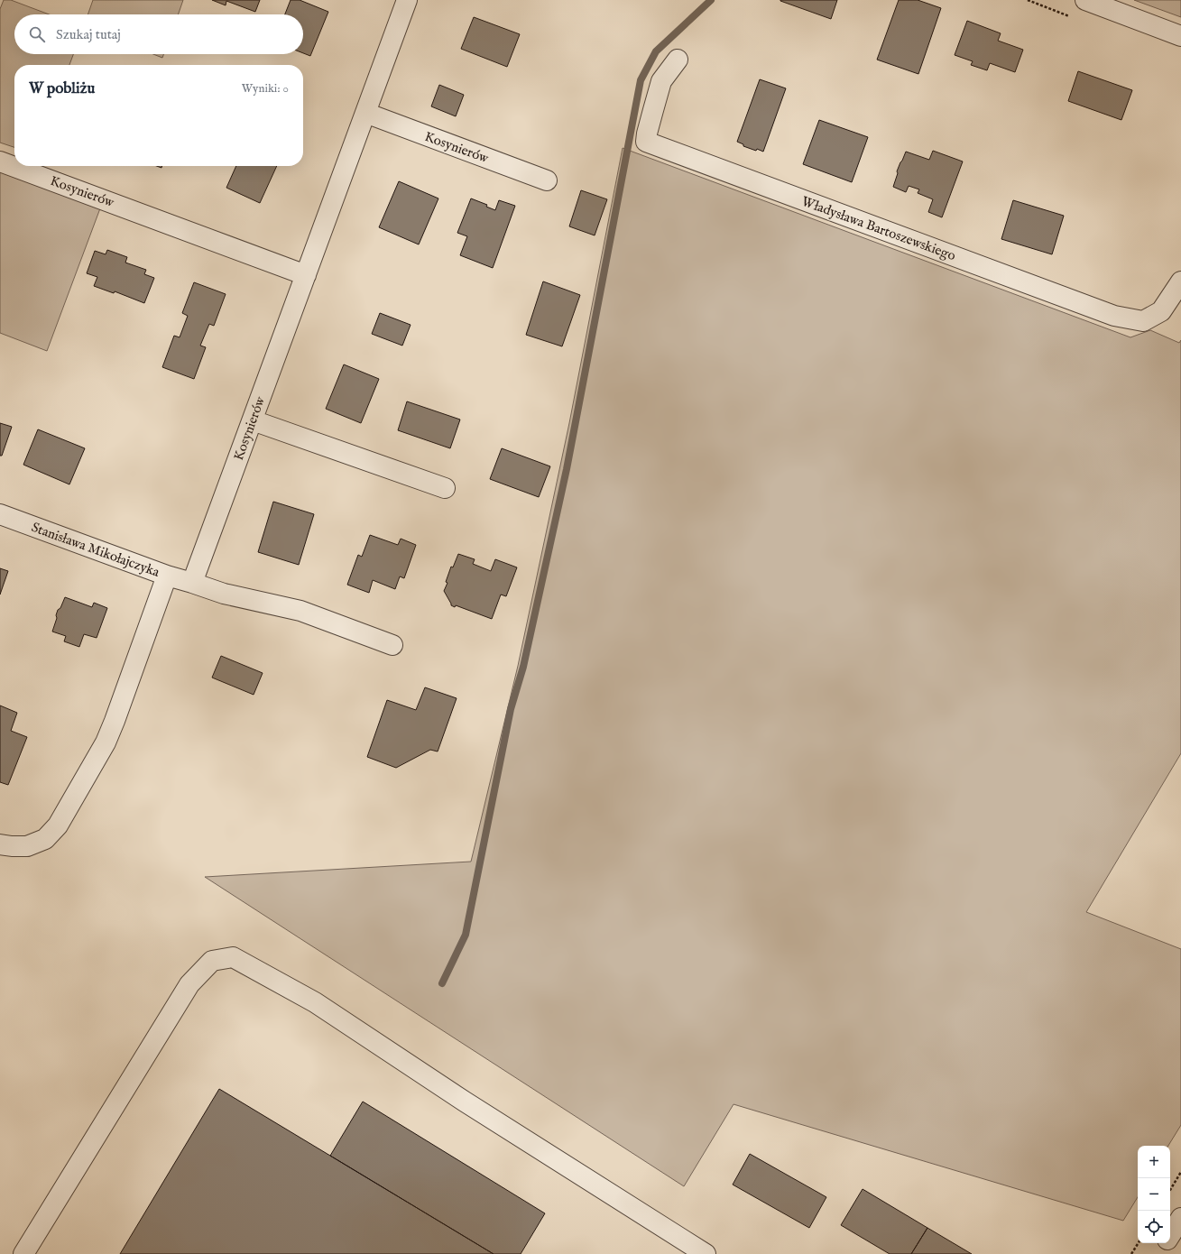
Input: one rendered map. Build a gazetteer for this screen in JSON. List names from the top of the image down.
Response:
{
  "streets": {
    "street": ["Kosynierów", "Władysława Bartoszewskiego", "Stanisława Mikołajczyka"]
  },
  "crossings": [
    ["Kosynierów", "Stanisława Mikołajczyka"]
  ],
  "page": {
    "search": "Szukaj tutaj",
    "heading": ["W pobliżu", "Wyniki: 0"],
    "map_buttons": ["+", "−"]
  }
}
